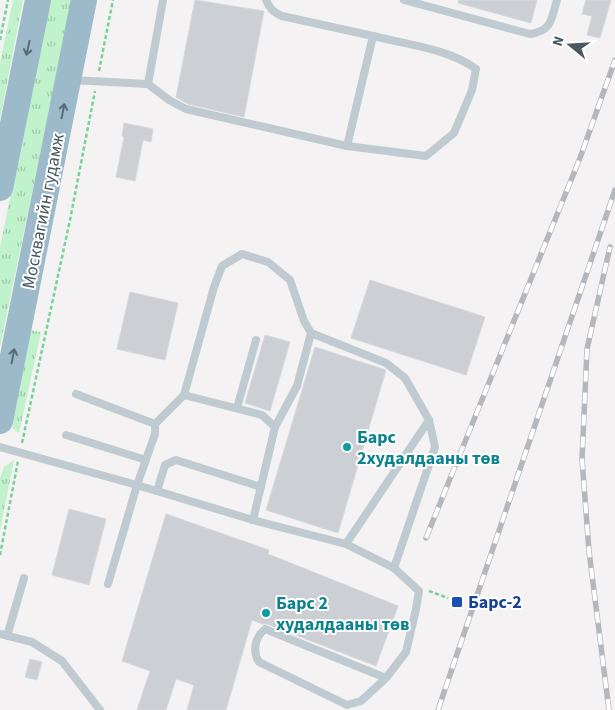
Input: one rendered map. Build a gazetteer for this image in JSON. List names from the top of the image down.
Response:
{
  "streets": {
    "highway": ["Москвагийн гудамж"]
  },
  "places": {
    "other": ["Барс 2худалдааны төв", "Барс 2 худалдааны төв"],
    "transit": ["Барс-2"]
  },
  "north": "left"
}
